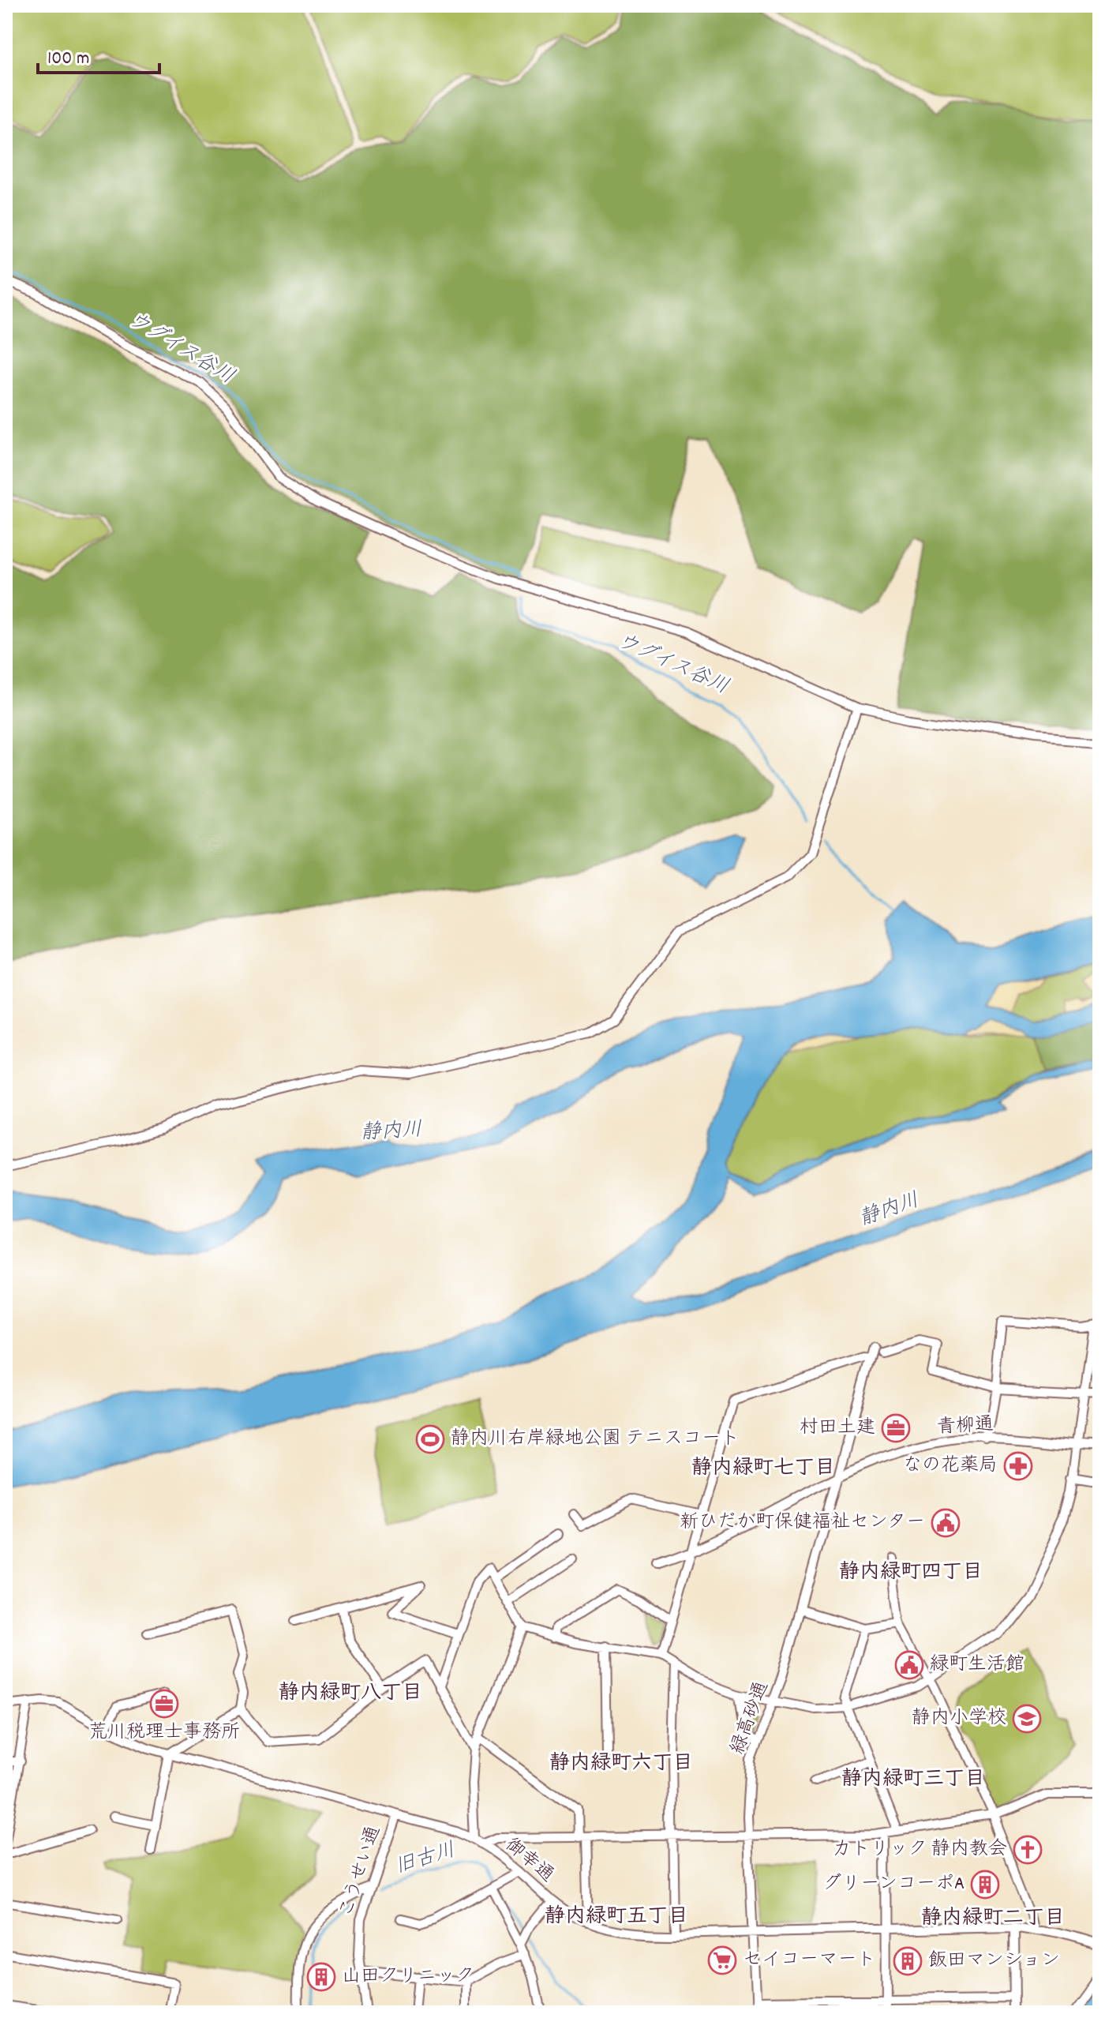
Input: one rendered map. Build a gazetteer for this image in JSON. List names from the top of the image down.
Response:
{
  "streets": {
    "street": [
      "青柳通",
      "緑高砂通",
      "御幸通",
      "こうせい通"
    ]
  },
  "crossings": [
    ["青柳通", "緑高砂通"],
    ["緑高砂通", "御幸通"],
    ["御幸通", "こうせい通"]
  ],
  "districts": [
    "静内緑町七丁目",
    "静内緑町四丁目",
    "静内緑町八丁目",
    "静内緑町六丁目",
    "静内緑町三丁目",
    "静内緑町五丁目",
    "静内緑町二丁目"
  ],
  "water": ["ウグイス谷川", "静内川", "旧古川"],
  "places": {
    "office": ["村田土建", "荒川税理士事務所"],
    "sports": ["静内川右岸緑地公園 テニスコート"],
    "pharmacy": ["なの花薬局"],
    "public building": ["新ひだか町保健福祉センター", "緑町生活館"],
    "school or university": ["静内小学校"],
    "church": ["カトリック 静内教会"],
    "building": ["グリーンコーポA", "飯田マンション", "山田クリニック"],
    "supermarket": ["セイコーマート"]
  },
  "scale_bar": "100 m"
}
